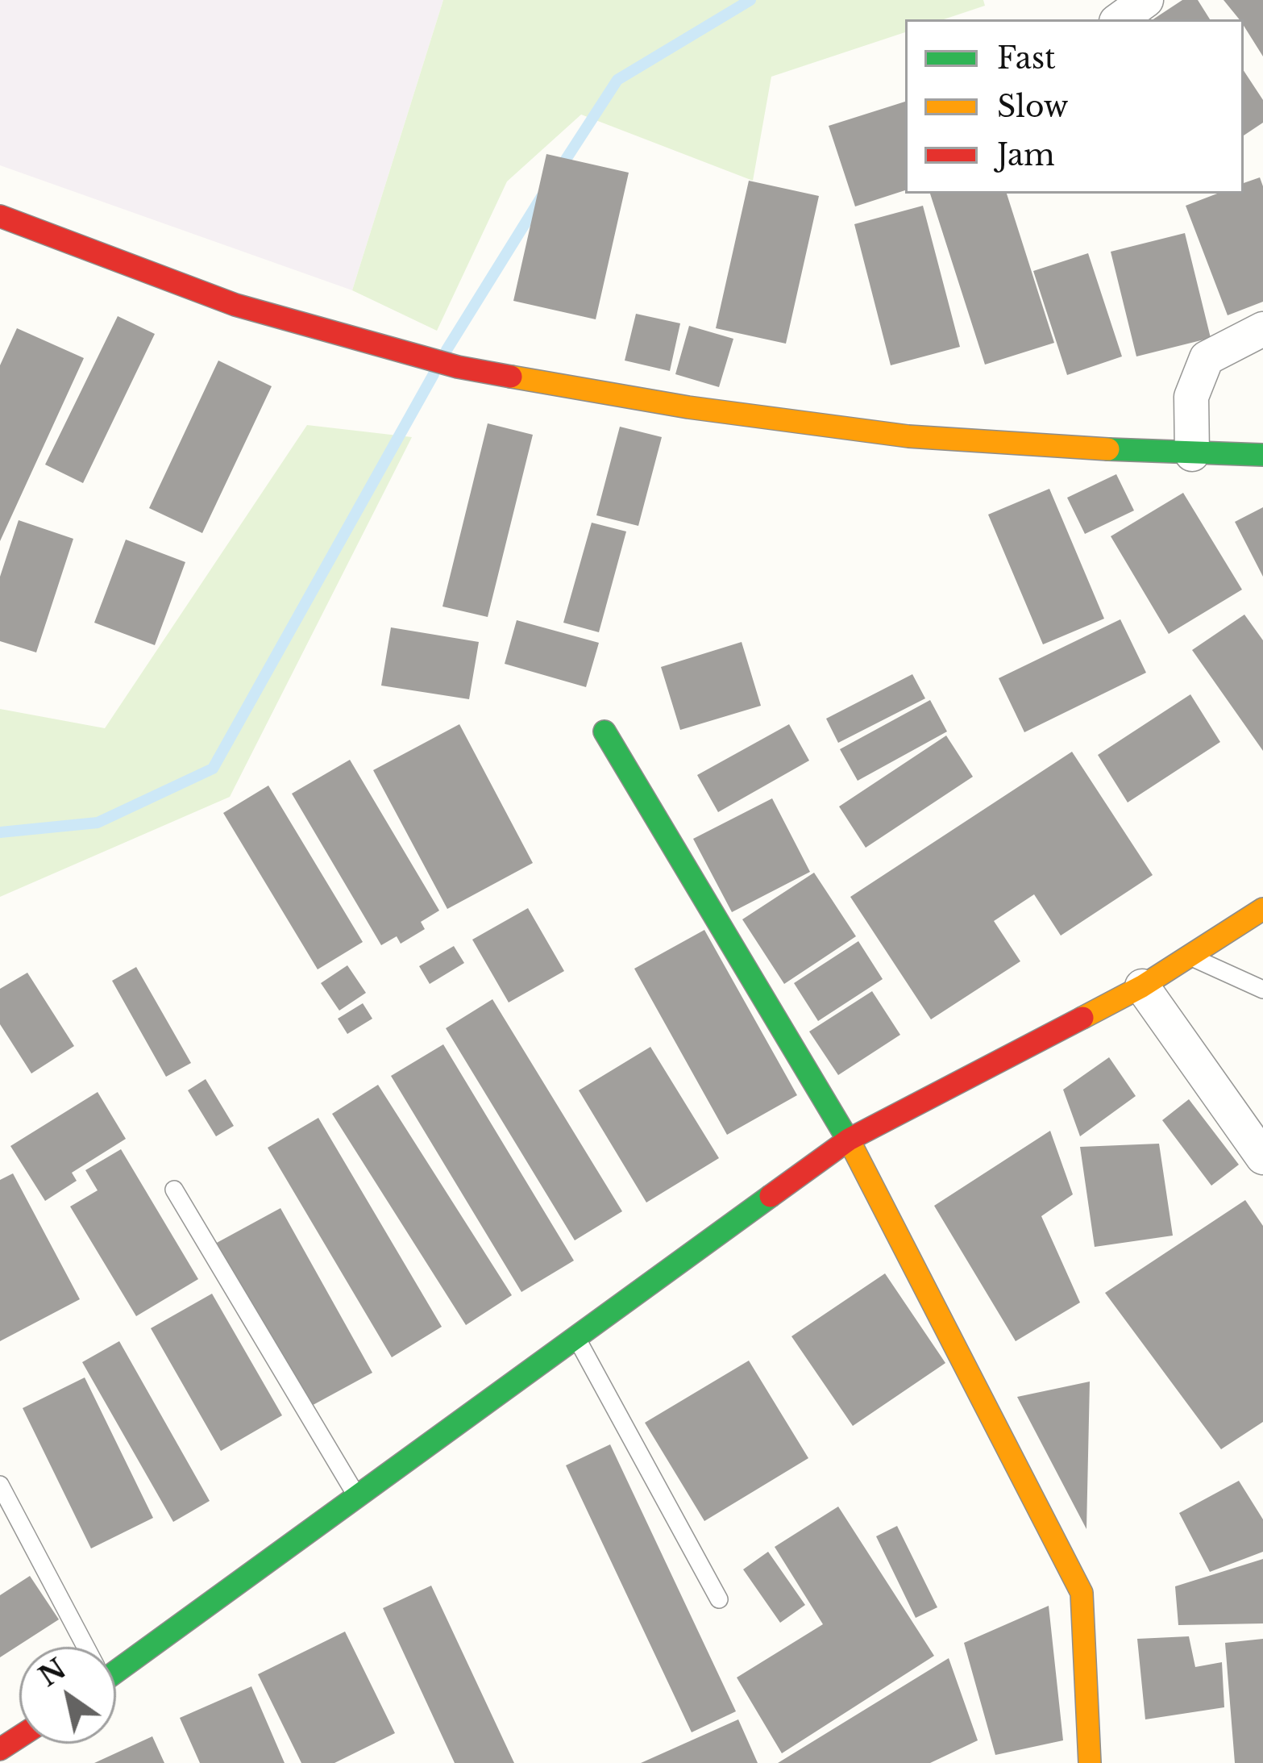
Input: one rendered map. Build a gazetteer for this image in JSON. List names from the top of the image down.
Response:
{
  "legend": ["Fast", "Slow", "Jam"],
  "north": "top left"
}
